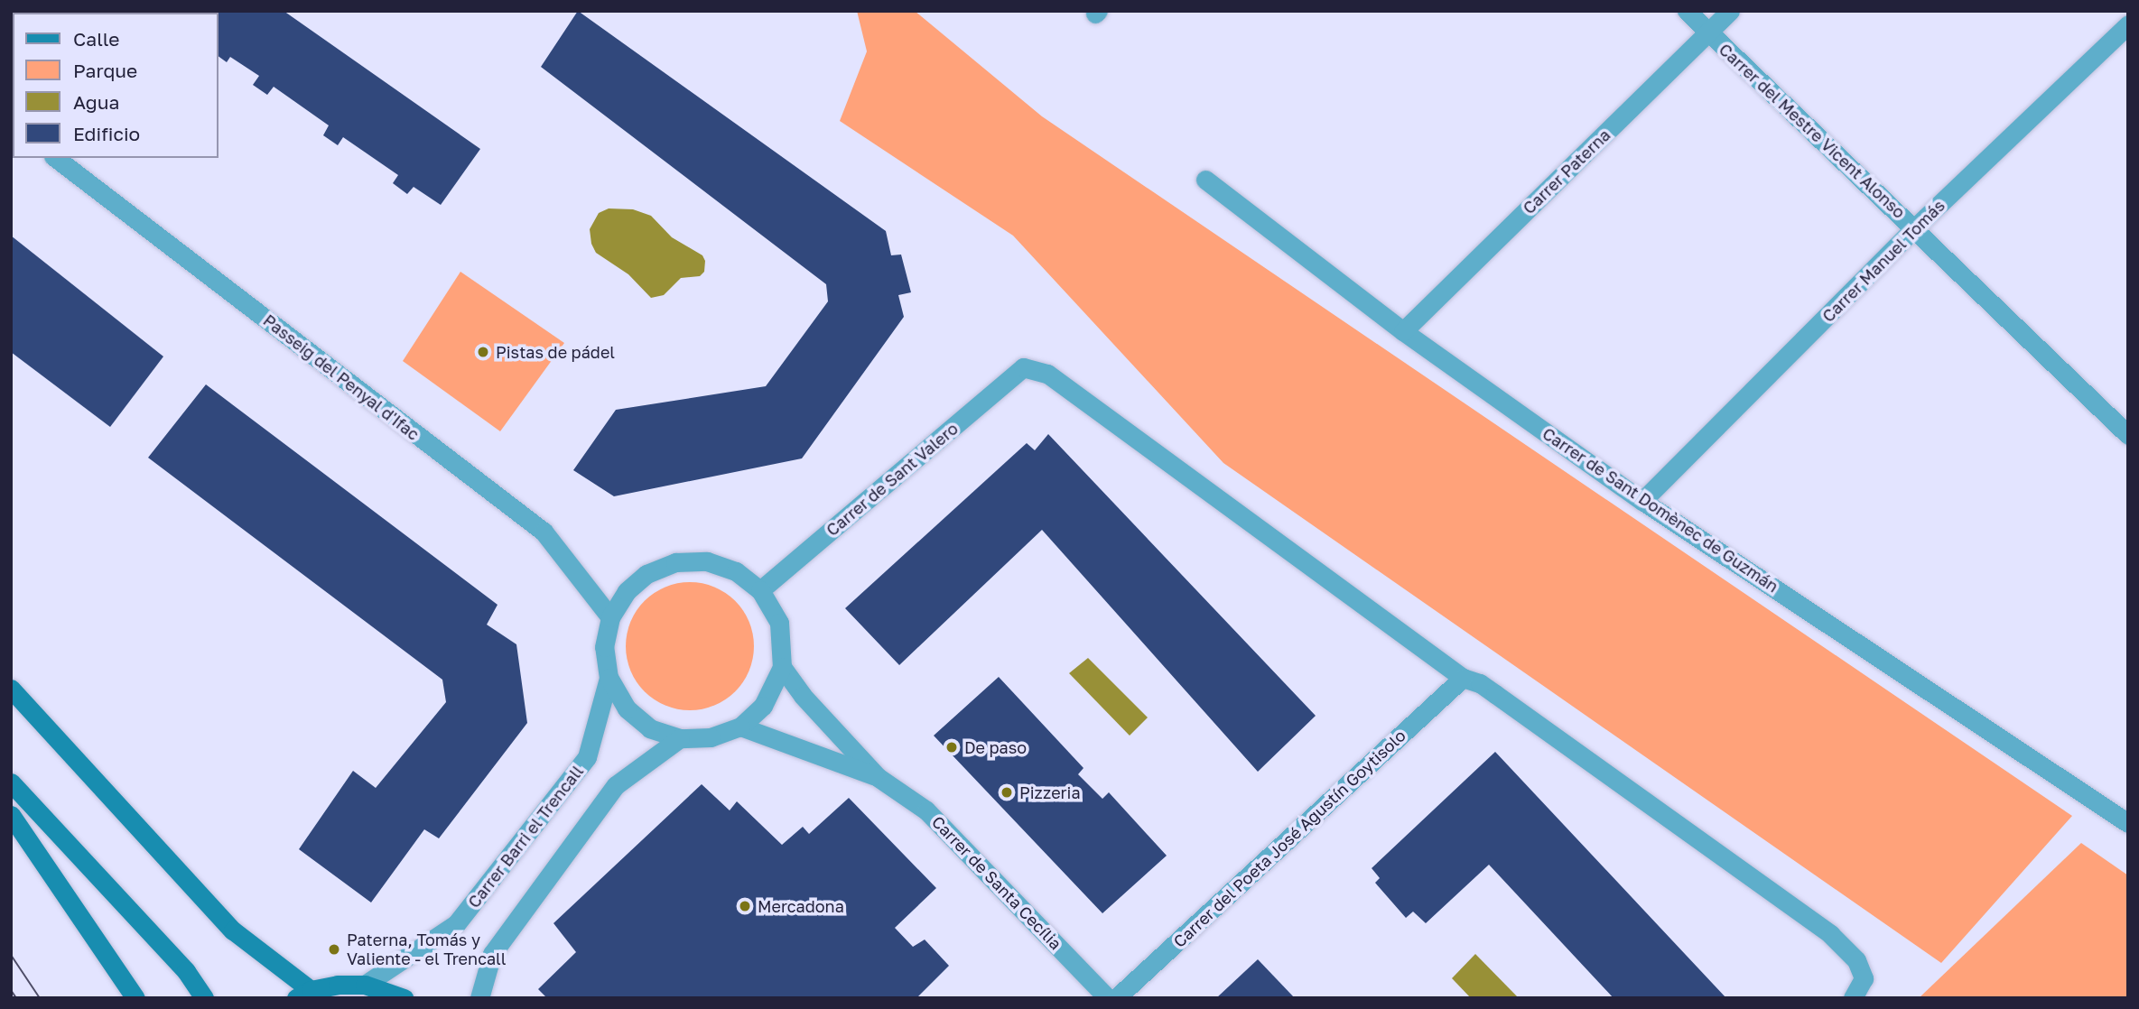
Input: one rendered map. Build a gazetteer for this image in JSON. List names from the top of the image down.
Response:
{
  "streets": {
    "street": [
      "Carrer del Mestre Vicent Alonso",
      "Carrer Paterna",
      "Carrer Manuel Tomás",
      "Passeig del Penyal d'Ifac",
      "Carrer de Sant Valero",
      "Carrer de Sant Domènec de Guzmán",
      "Carrer Barri el Trencall",
      "Carrer del Poeta José Agustín Goytisolo",
      "Carrer de Santa Cecília"
    ]
  },
  "crossings": [
    ["Carrer del Mestre Vicent Alonso", "Carrer Paterna"],
    ["Carrer del Mestre Vicent Alonso", "Carrer Manuel Tomás"],
    ["Carrer Paterna", "Carrer de Sant Domènec de Guzmán"],
    ["Carrer Manuel Tomás", "Carrer de Sant Domènec de Guzmán"],
    ["Passeig del Penyal d'Ifac", "Carrer de Sant Valero"],
    ["Passeig del Penyal d'Ifac", "Carrer Barri el Trencall"],
    ["Carrer de Sant Valero", "Carrer Barri el Trencall"],
    ["Carrer de Sant Valero", "Carrer del Poeta José Agustín Goytisolo"]
  ],
  "places": [
    "Pistas de pádel",
    "De paso",
    "Pizzeria",
    "Mercadona",
    "Paterna, Tomás y Valiente - el Trencall"
  ],
  "legend": [
    "Calle",
    "Parque",
    "Agua",
    "Edificio"
  ]
}
